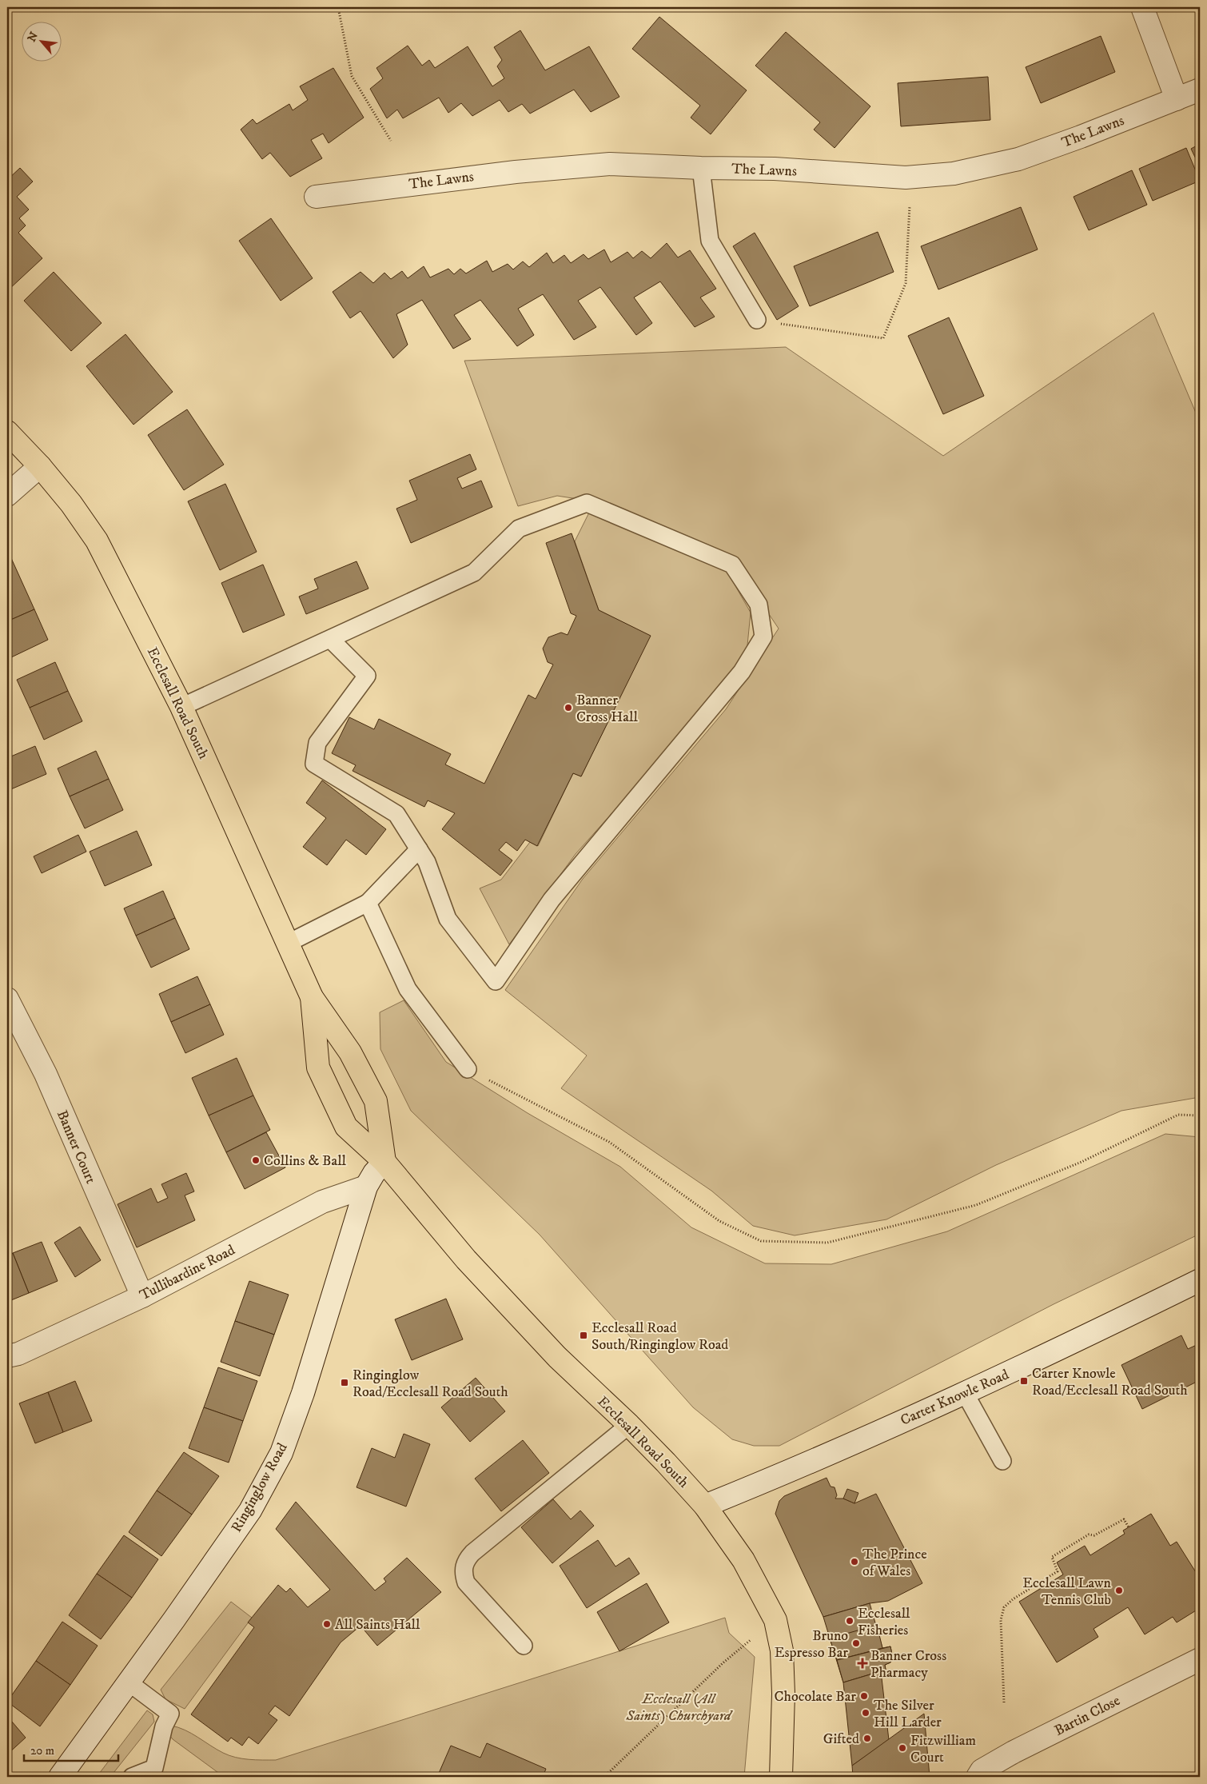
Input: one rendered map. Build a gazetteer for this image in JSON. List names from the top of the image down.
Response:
{
  "streets": {
    "main road": ["Ecclesall Road South"],
    "street": [
      "The Lawns",
      "Banner Court",
      "Tullibardine Road",
      "Carter Knowle Road",
      "Ringinglow Road",
      "Bartin Close"
    ]
  },
  "crossings": [
    ["Ecclesall Road South", "Carter Knowle Road"],
    ["Ecclesall Road South", "Ringinglow Road"],
    ["Banner Court", "Tullibardine Road"],
    ["Tullibardine Road", "Ringinglow Road"]
  ],
  "parks": ["Ecclesall (All Saints) Churchyard"],
  "places": {
    "other": [
      "Banner Cross Hall",
      "Collins & Ball",
      "The Prince of Wales",
      "Ecclesall Lawn Tennis Club",
      "Ecclesall Fisheries",
      "All Saints Hall",
      "Bruno Espresso Bar",
      "Chocolate Bar",
      "The Silver Hill Larder",
      "Gifted",
      "Fitzwilliam Court"
    ],
    "transit": ["Ecclesall Road South/Ringinglow Road", "Carter Knowle Road/Ecclesall Road South", "Ringinglow Road/Ecclesall Road South"],
    "health": ["Banner Cross Pharmacy"]
  },
  "scale_bar": "20 m",
  "north": "top left"
}
